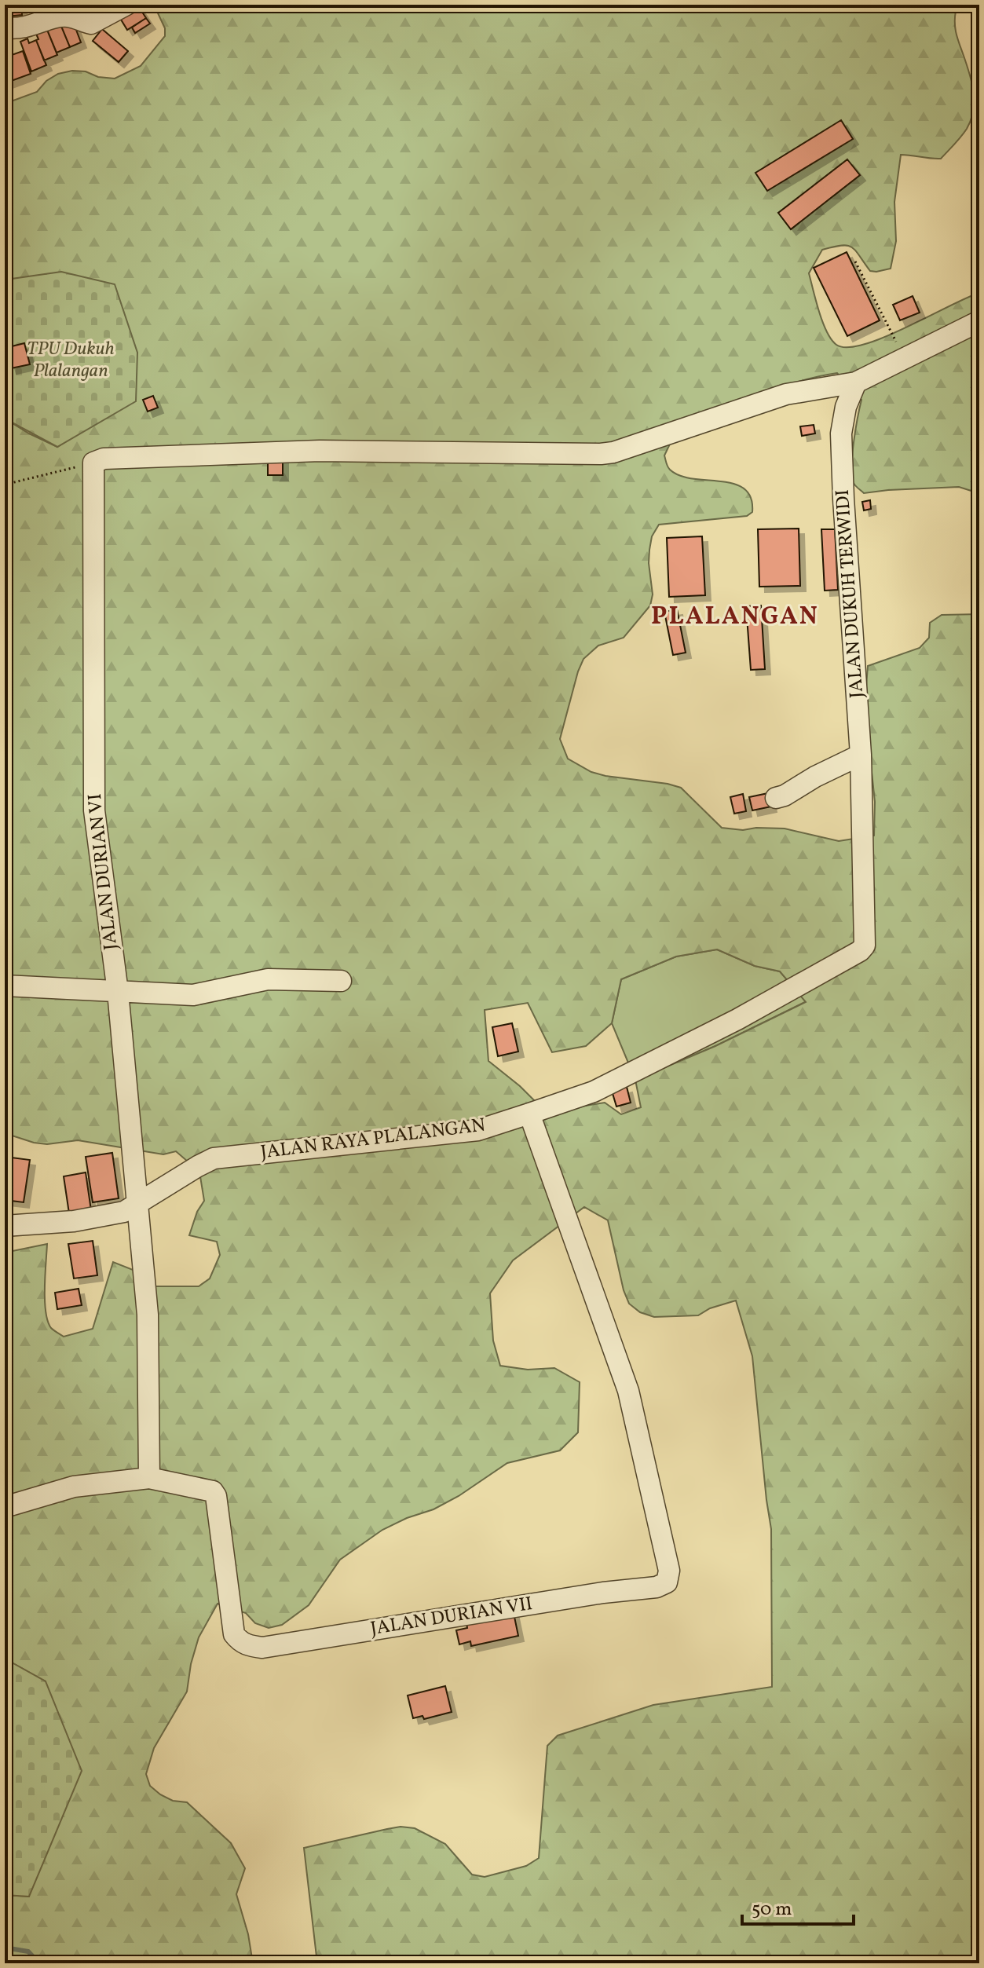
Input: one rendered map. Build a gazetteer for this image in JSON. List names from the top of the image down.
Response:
{
  "streets": {
    "street": [
      "JALAN DUKUH TERWIDI",
      "JALAN DURIAN VI",
      "JALAN RAYA PLALANGAN",
      "JALAN DURIAN VII"
    ]
  },
  "crossings": [
    ["JALAN DUKUH TERWIDI", "JALAN RAYA PLALANGAN"],
    ["JALAN DURIAN VI", "JALAN RAYA PLALANGAN"],
    ["JALAN RAYA PLALANGAN", "JALAN DURIAN VII"]
  ],
  "districts": ["PLALANGAN"],
  "parks": ["TPU Dukuh Plalangan"],
  "scale_bar": "50 m"
}
